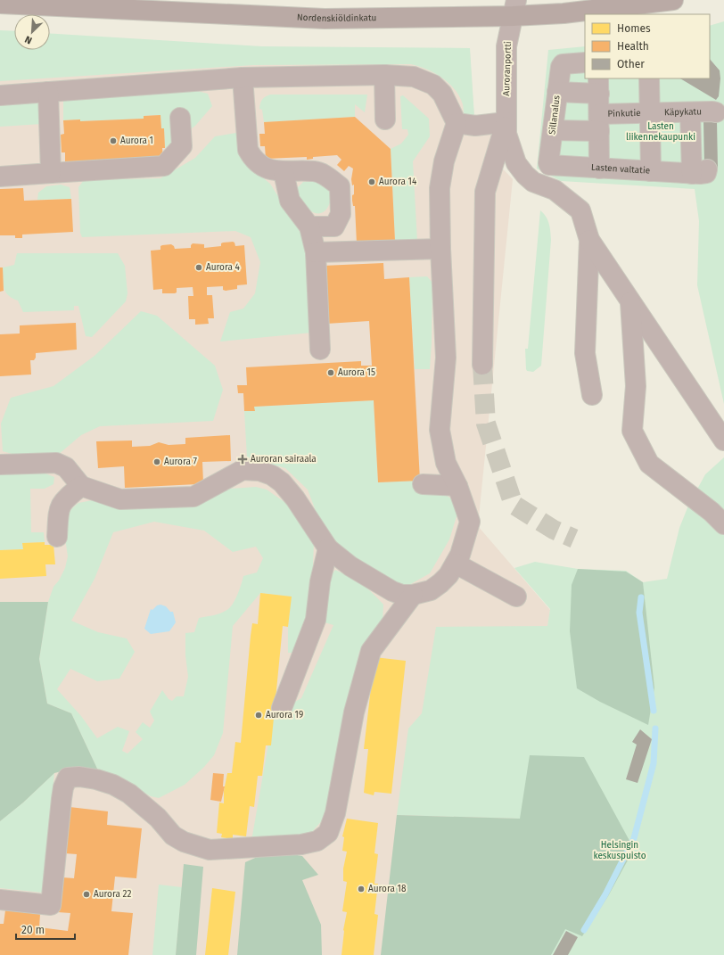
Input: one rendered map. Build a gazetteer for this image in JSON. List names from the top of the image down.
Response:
{
  "streets": {
    "main road": ["Nordenskiöldinkatu"],
    "street": [
      "Auroranportti",
      "Käpykatu",
      "Pinkutie",
      "Sillanalus",
      "Lasten valtatie"
    ]
  },
  "crossings": [
    ["Nordenskiöldinkatu", "Auroranportti"],
    ["Käpykatu", "Pinkutie"],
    ["Käpykatu", "Lasten valtatie"],
    ["Pinkutie", "Sillanalus"],
    ["Sillanalus", "Lasten valtatie"]
  ],
  "parks": ["Lasten liikennekaupunki", "Helsingin keskuspuisto"],
  "places": {
    "other": [
      "Aurora 1",
      "Aurora 14",
      "Aurora 4",
      "Aurora 15",
      "Aurora 7",
      "Aurora 19",
      "Aurora 18",
      "Aurora 22"
    ],
    "health": ["Auroran sairaala"]
  },
  "legend": ["Homes", "Health", "Other"],
  "scale_bar": "20 m",
  "north": "bottom left"
}
